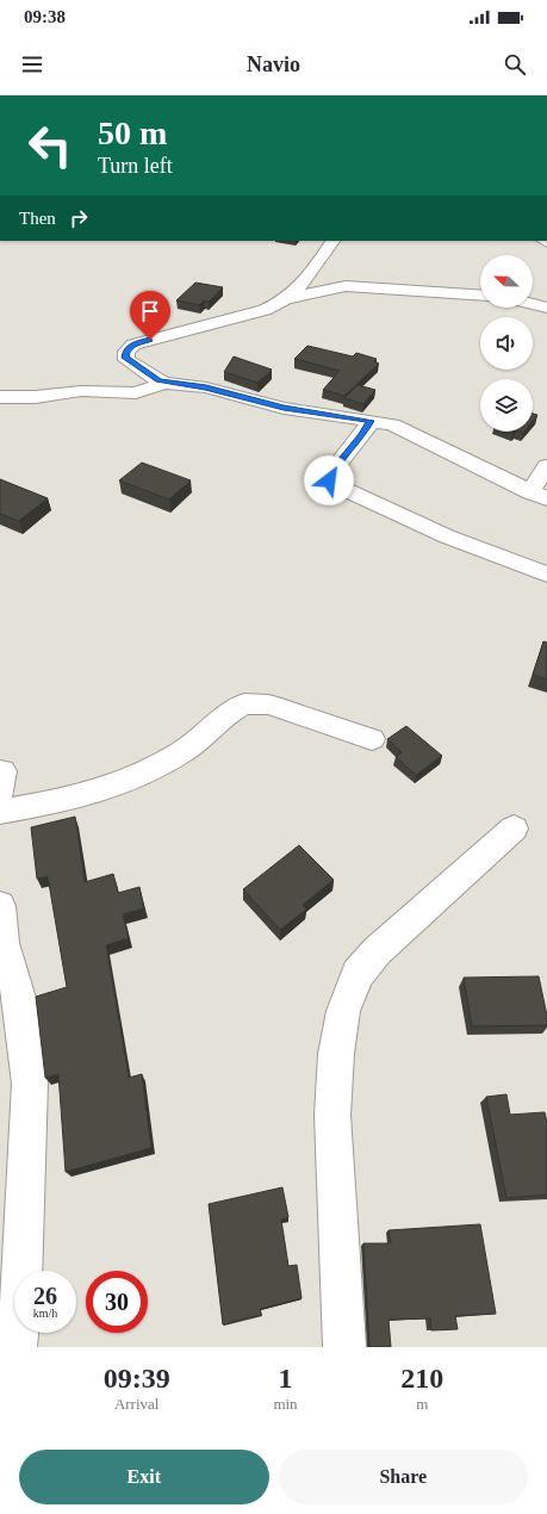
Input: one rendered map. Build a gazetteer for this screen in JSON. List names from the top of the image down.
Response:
{
  "north": "left",
  "page": {
    "status": "09:38",
    "header": "Navio",
    "turn": ["50 m", "Turn left"],
    "then": "Then",
    "speed": "26 km/h",
    "limit": "30",
    "eta": [
      "09:39",
      "Arrival",
      "1",
      "min",
      "210",
      "m"
    ],
    "buttons": ["Exit", "Share"]
  }
}
